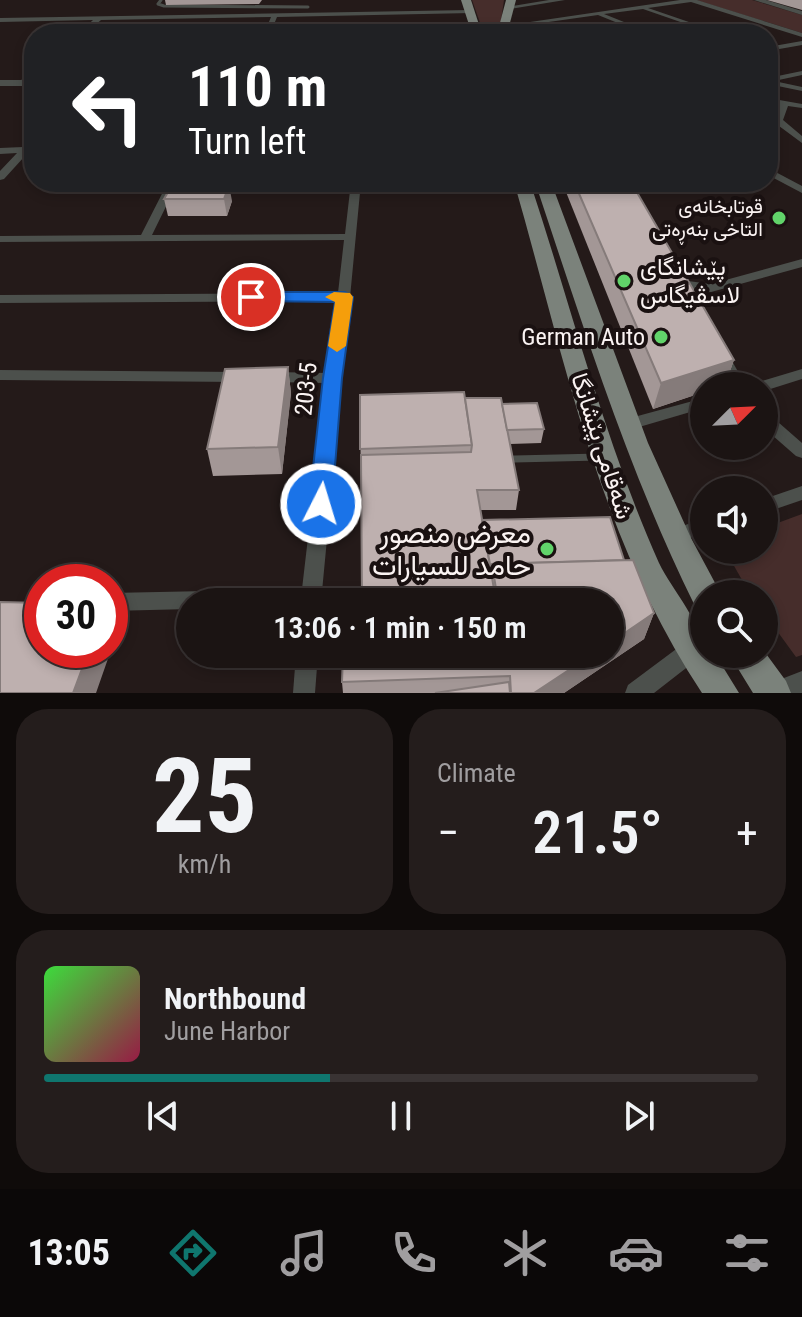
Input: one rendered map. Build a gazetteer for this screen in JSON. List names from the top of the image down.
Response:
{
  "streets": {
    "main road": ["شەقامی پێشانگا"],
    "street": ["203-5"]
  },
  "places": [
    "قوتابخانەی التاخی بنەڕەتی",
    "پێشانگای لاسڤیگاس",
    "German Auto",
    "معرض منصور حامد للسيارات"
  ],
  "north": "top right",
  "page": {
    "turn": ["110 m", "Turn left"],
    "limit": "30",
    "trip": "13:06 · 1 min · 150 m",
    "tile": [
      ["25", "km/h"],
      "Climate"
    ],
    "heat": ["−", "21.5°", "+"],
    "song": ["Northbound", "June Harbor"],
    "tabs": "13:05"
  }
}
